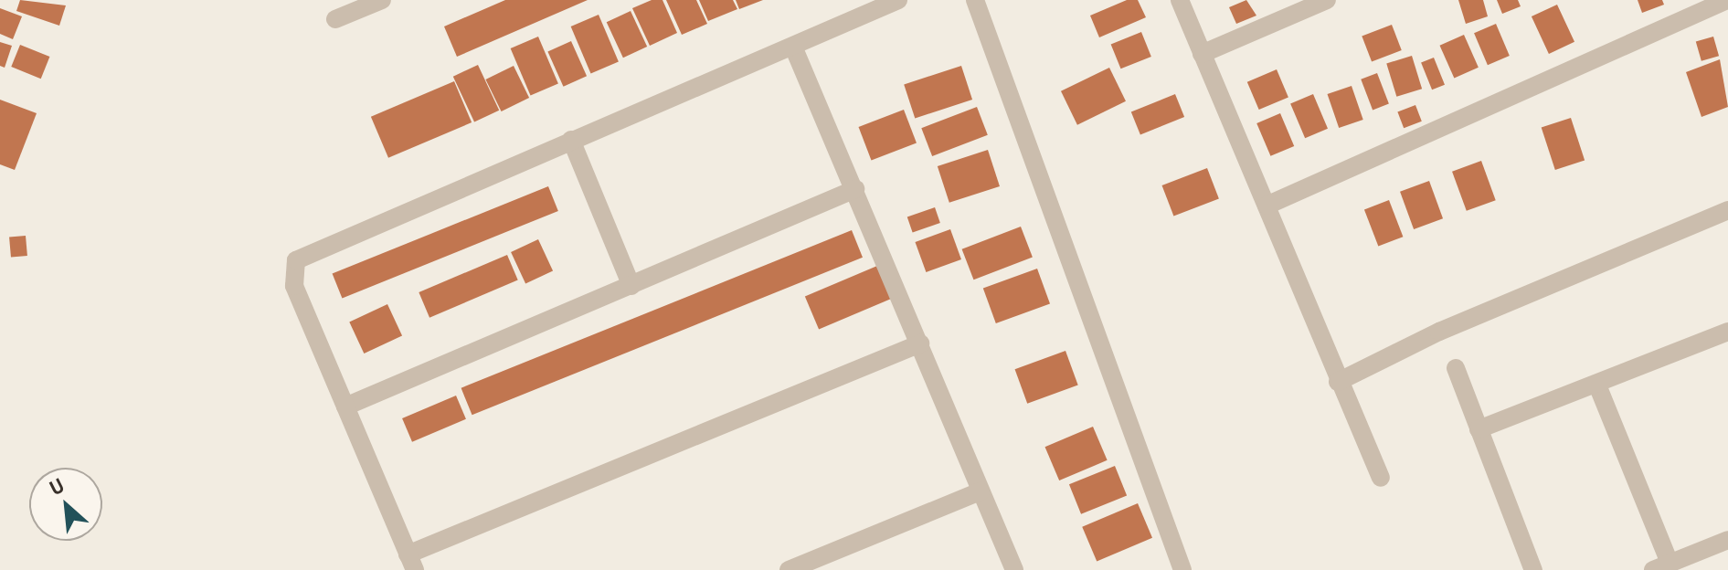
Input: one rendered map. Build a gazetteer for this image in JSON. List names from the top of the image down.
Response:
{
  "north": "top left"
}
